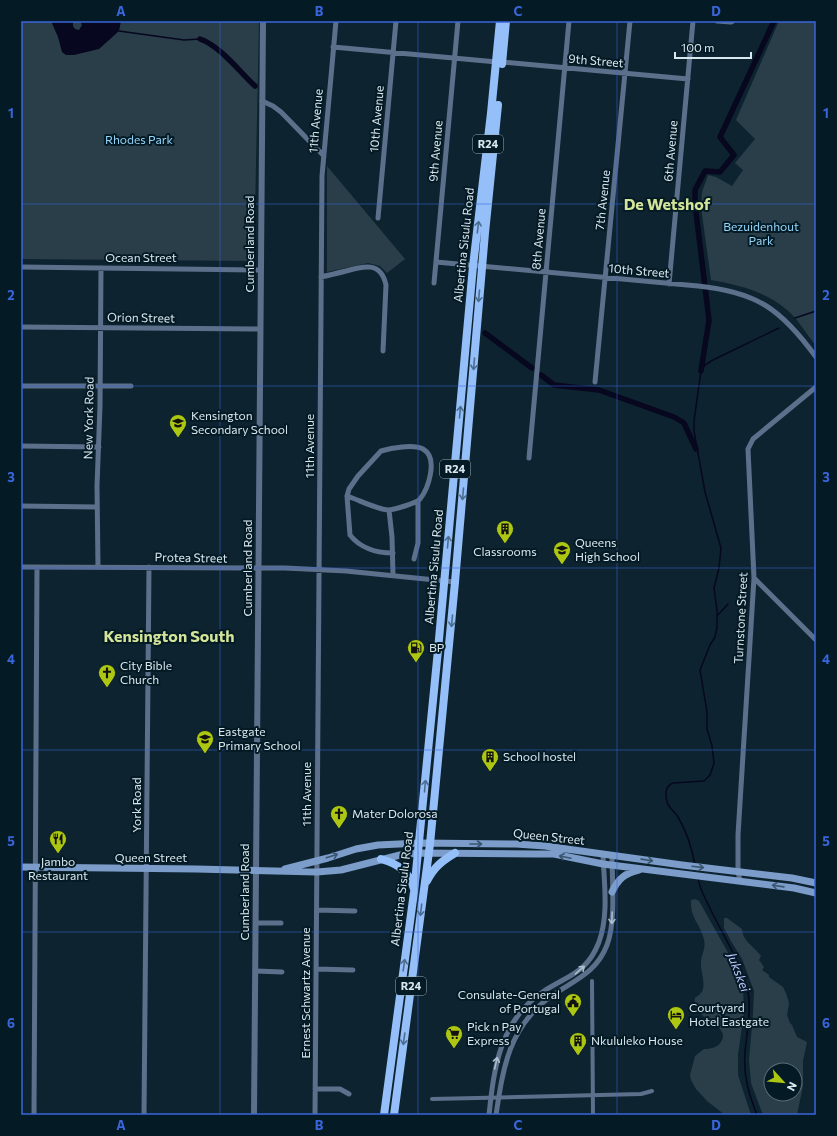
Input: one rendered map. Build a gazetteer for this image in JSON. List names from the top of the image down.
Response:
{
  "streets": {
    "main road": ["R24", "Albertina Sisulu Road", "Queen Street"],
    "street": [
      "9th Street",
      "10th Avenue",
      "11th Avenue",
      "9th Avenue",
      "6th Avenue",
      "7th Avenue",
      "8th Avenue",
      "Cumberland Road",
      "Ocean Street",
      "10th Street",
      "Orion Street",
      "New York Road",
      "Protea Street",
      "Turnstone Street",
      "York Road",
      "Ernest Schwartz Avenue"
    ]
  },
  "crossings": [
    ["9th Street", "10th Avenue"],
    ["9th Street", "11th Avenue"],
    ["9th Street", "9th Avenue"],
    ["9th Street", "6th Avenue"],
    ["9th Street", "7th Avenue"],
    ["9th Street", "8th Avenue"],
    ["9th Street", "Albertina Sisulu Road"],
    ["11th Avenue", "Protea Street"],
    ["11th Avenue", "Queen Street"],
    ["11th Avenue", "Ernest Schwartz Avenue"],
    ["9th Avenue", "10th Street"],
    ["6th Avenue", "10th Street"],
    ["7th Avenue", "10th Street"],
    ["8th Avenue", "10th Street"],
    ["Cumberland Road", "Ocean Street"],
    ["Cumberland Road", "Orion Street"],
    ["Cumberland Road", "Protea Street"],
    ["Cumberland Road", "Queen Street"],
    ["Albertina Sisulu Road", "10th Street"],
    ["Albertina Sisulu Road", "Protea Street"],
    ["Albertina Sisulu Road", "Queen Street"],
    ["Ocean Street", "New York Road"],
    ["Orion Street", "New York Road"],
    ["New York Road", "Protea Street"],
    ["Protea Street", "York Road"],
    ["Turnstone Street", "Queen Street"],
    ["York Road", "Queen Street"],
    ["Queen Street", "Ernest Schwartz Avenue"]
  ],
  "districts": ["De Wetshof", "Kensington South"],
  "water": ["Jukskei"],
  "parks": ["Rhodes Park", "Bezuidenhout Park"],
  "places": {
    "school or university": ["Kensington Secondary School", "Queens High School", "Eastgate Primary School"],
    "building": ["Classrooms", "School hostel", "Nkululeko House"],
    "fuel station": ["BP"],
    "church": ["City Bible Church", "Mater Dolorosa"],
    "restaurant": ["Jambo Restaurant"],
    "public building": ["Consulate-General of Portugal"],
    "hotel": ["Courtyard Hotel Eastgate"],
    "supermarket": ["Pick n Pay Express"]
  },
  "scale_bar": "100 m",
  "north": "bottom right",
  "grid": {
    "columns": [
      "A",
      "B",
      "C",
      "D"
    ],
    "rows": [
      "1",
      "2",
      "3",
      "4",
      "5",
      "6"
    ]
  }
}
